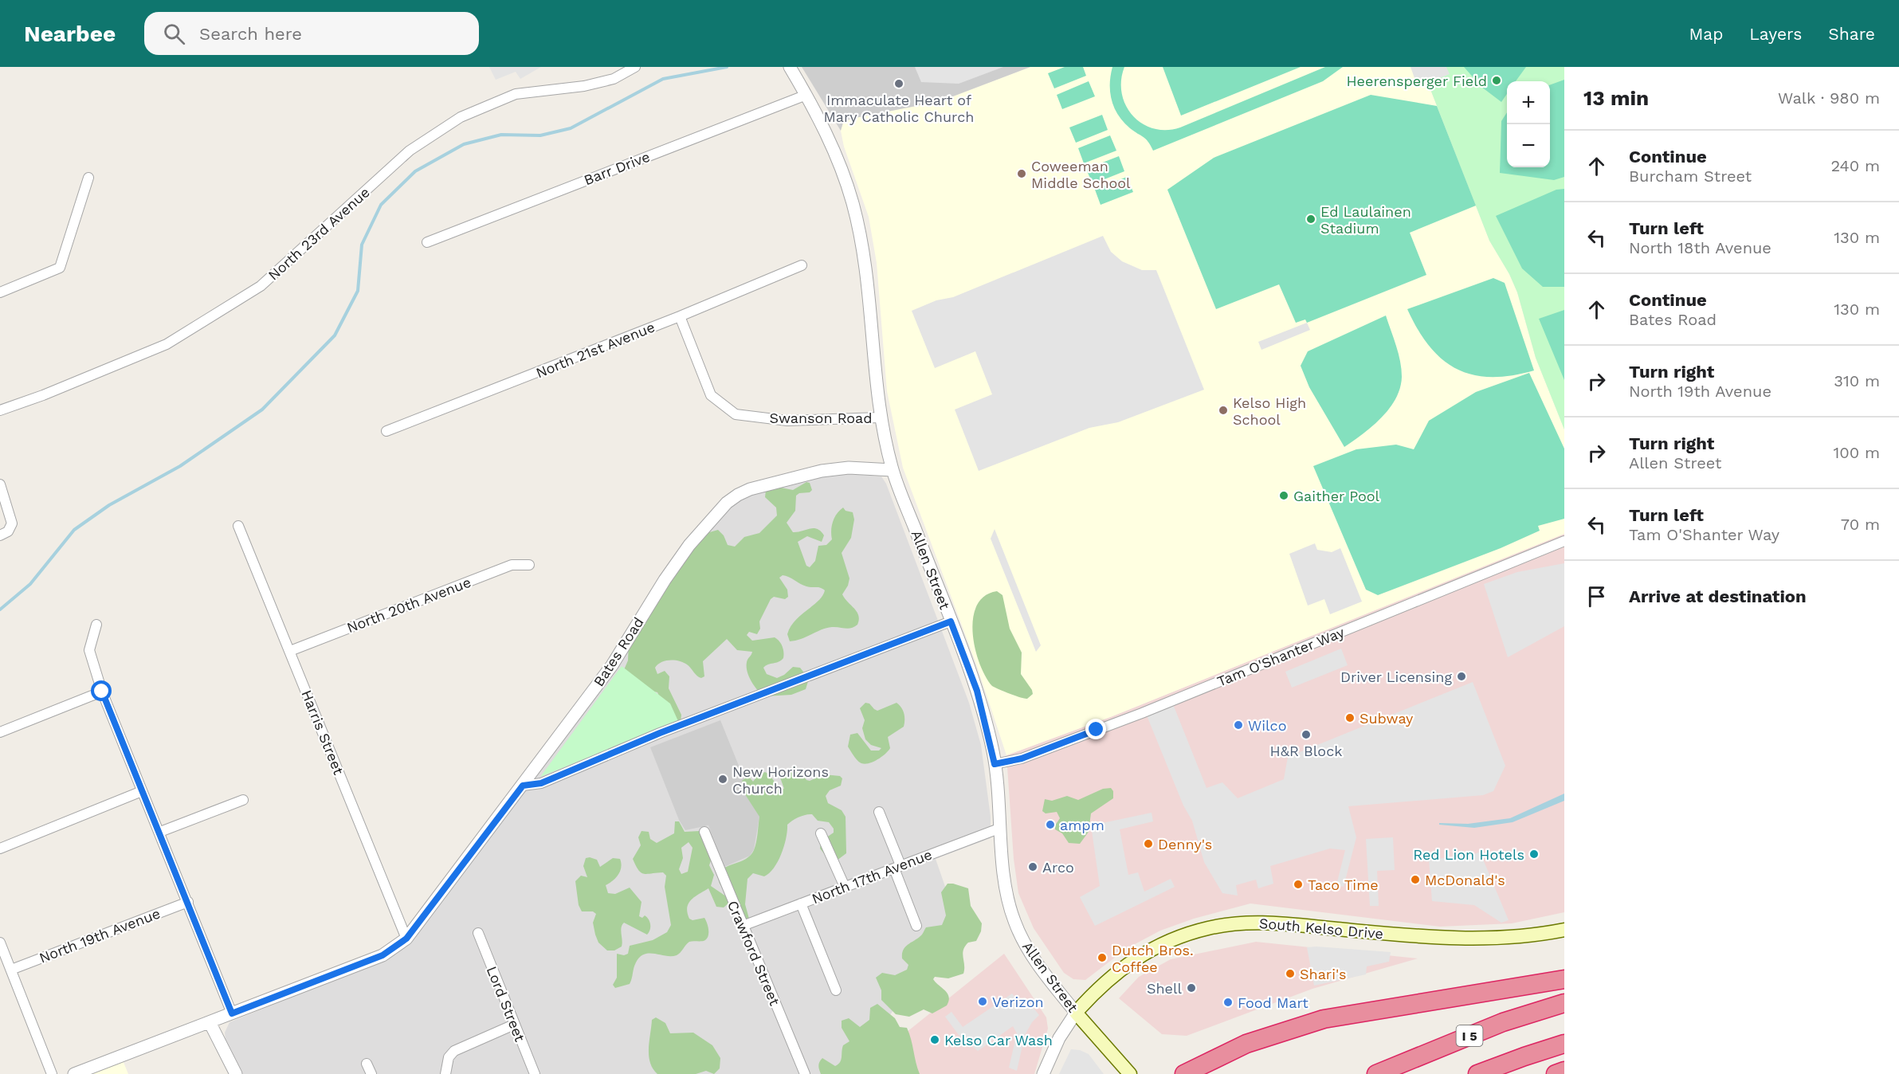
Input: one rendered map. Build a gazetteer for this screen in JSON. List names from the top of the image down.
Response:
{
  "streets": {
    "highway": ["I 5"],
    "main road": ["Allen Street", "South Kelso Drive"],
    "street": [
      "Barr Drive",
      "North 23rd Avenue",
      "North 21st Avenue",
      "Swanson Road",
      "North 20th Avenue",
      "Bates Road",
      "Tam O'Shanter Way",
      "Harris Street",
      "North 17th Avenue",
      "North 19th Avenue",
      "Crawford Street",
      "Lord Street"
    ]
  },
  "crossings": [
    ["Barr Drive", "Allen Street"],
    ["North 21st Avenue", "Swanson Road"],
    ["Swanson Road", "Allen Street"],
    ["Allen Street", "Bates Road"],
    ["Allen Street", "Tam O'Shanter Way"],
    ["Allen Street", "North 17th Avenue"],
    ["Allen Street", "South Kelso Drive"],
    ["North 20th Avenue", "Harris Street"],
    ["Bates Road", "Harris Street"],
    ["North 17th Avenue", "Crawford Street"]
  ],
  "places": [
    "Heerensperger Field",
    "Immaculate Heart of Mary Catholic Church",
    "Coweeman Middle School",
    "Ed Laulainen Stadium",
    "Kelso High School",
    "Gaither Pool",
    "Driver Licensing",
    "Subway",
    "Wilco",
    "H&R Block",
    "New Horizons Church",
    "ampm",
    "Denny's",
    "Red Lion Hotels",
    "Arco",
    "McDonald's",
    "Taco Time",
    "Dutch Bros. Coffee",
    "Shari's",
    "Shell",
    "Verizon",
    "Food Mart",
    "Kelso Car Wash"
  ],
  "page": {
    "header": "Nearbee",
    "search": "Search here",
    "nav": ["Map", "Layers", "Share"],
    "heading": ["13 min", "Walk · 980 m"],
    "map_buttons": ["+", "−"],
    "list": [
      ["Continue", "Burcham Street", "240 m"],
      ["Turn left", "North 18th Avenue", "130 m"],
      ["Continue", "Bates Road", "130 m"],
      ["Turn right", "North 19th Avenue", "310 m"],
      ["Turn right", "Allen Street", "100 m"],
      ["Turn left", "Tam O'Shanter Way", "70 m"],
      "Arrive at destination"
    ]
  }
}
